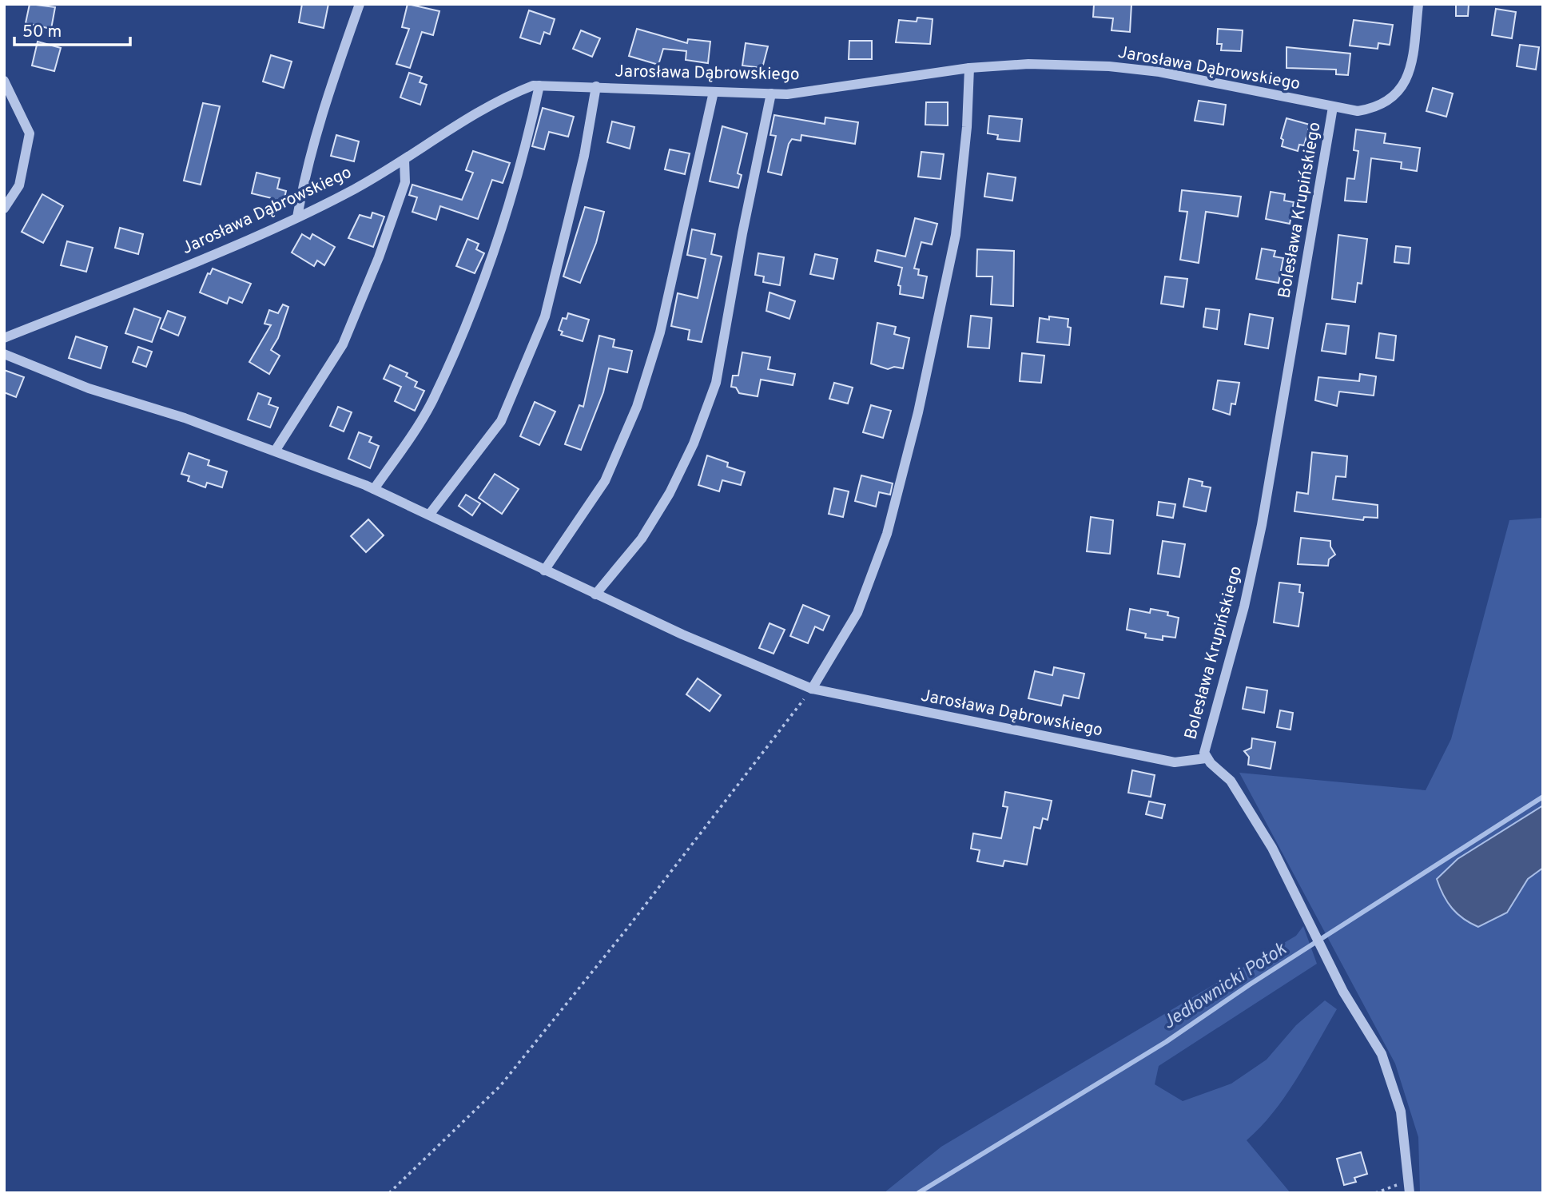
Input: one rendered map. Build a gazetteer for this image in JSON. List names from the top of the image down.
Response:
{
  "streets": {
    "street": ["Jarosława Dąbrowskiego", "Bolesława Krupińskiego"]
  },
  "crossings": [
    ["Jarosława Dąbrowskiego", "Bolesława Krupińskiego"]
  ],
  "water": ["Jedłownicki Potok"],
  "scale_bar": "50 m"
}
